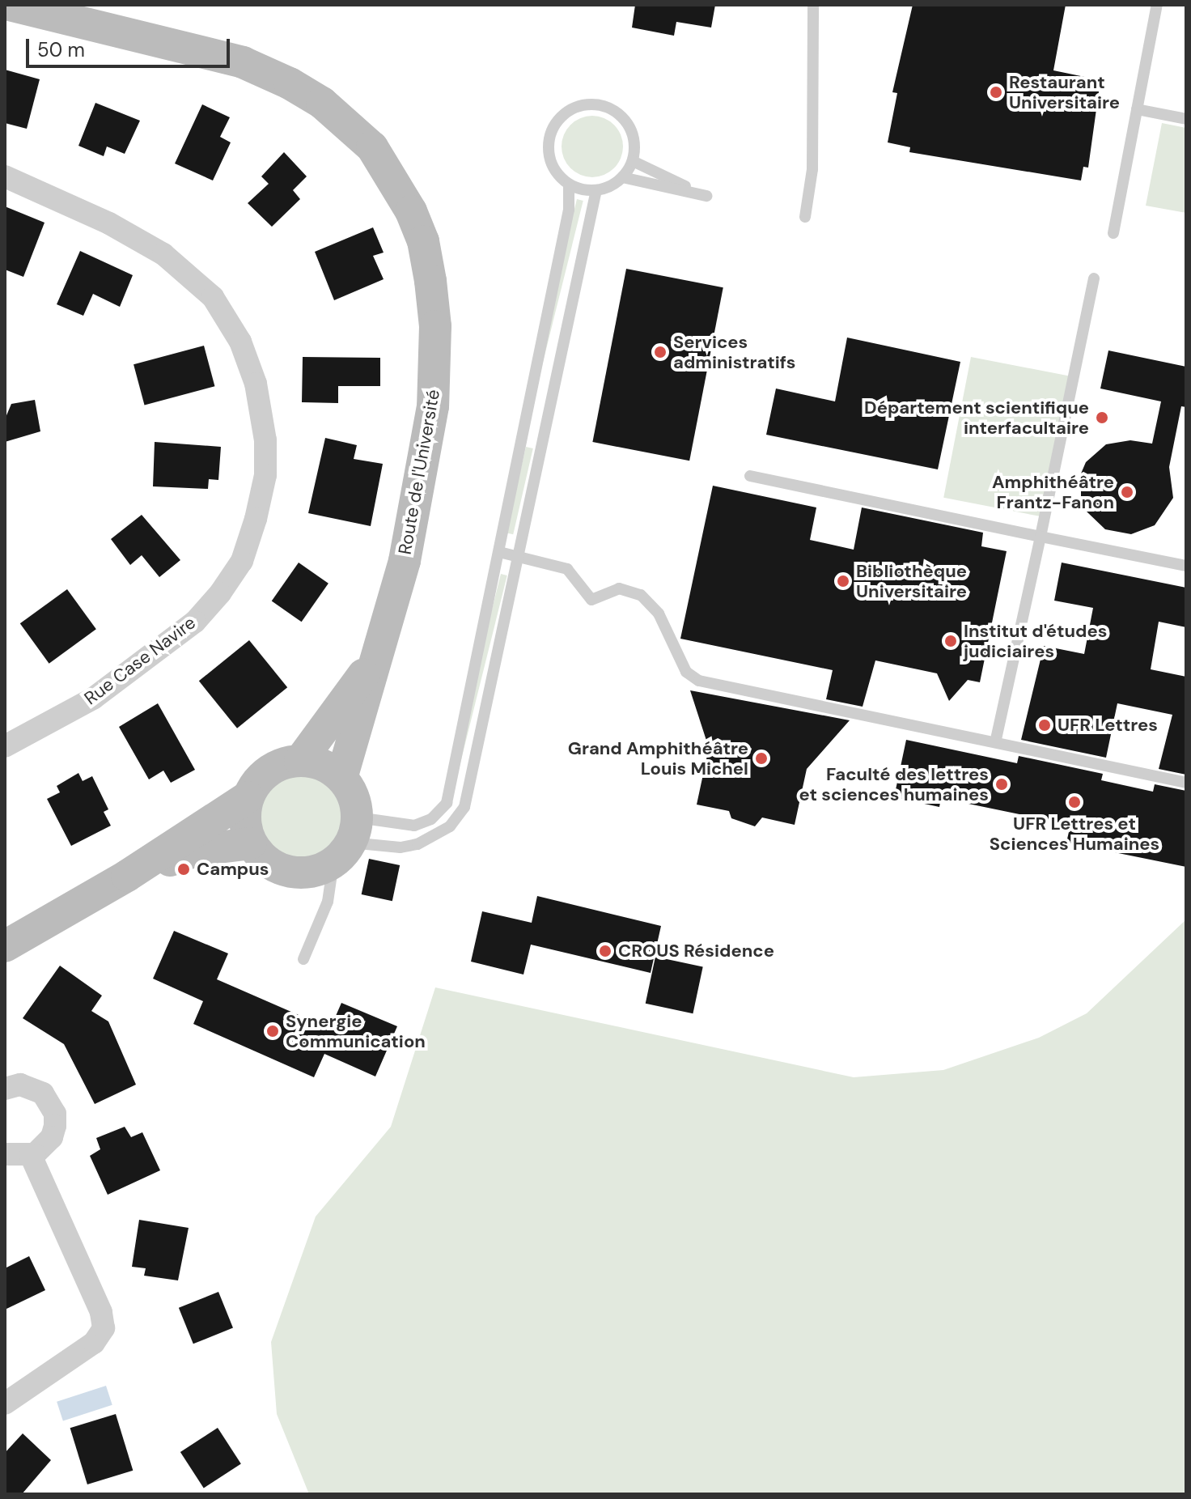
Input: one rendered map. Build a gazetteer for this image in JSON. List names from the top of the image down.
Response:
{
  "streets": {
    "main road": ["Route de l'Université"],
    "street": ["Rue Case Navire"]
  },
  "places": [
    "Restaurant Universitaire",
    "Services administratifs",
    "Département scientifique interfacultaire",
    "Amphithéâtre Frantz-Fanon",
    "Bibliothèque Universitaire",
    "Institut d'études judiciaires",
    "UFR Lettres",
    "Grand Amphithéâtre Louis Michel",
    "Faculté des lettres et sciences humaines",
    "UFR Lettres et Sciences Humaines",
    "Campus",
    "CROUS Résidence",
    "Synergie Communication"
  ],
  "scale_bar": "50 m"
}
